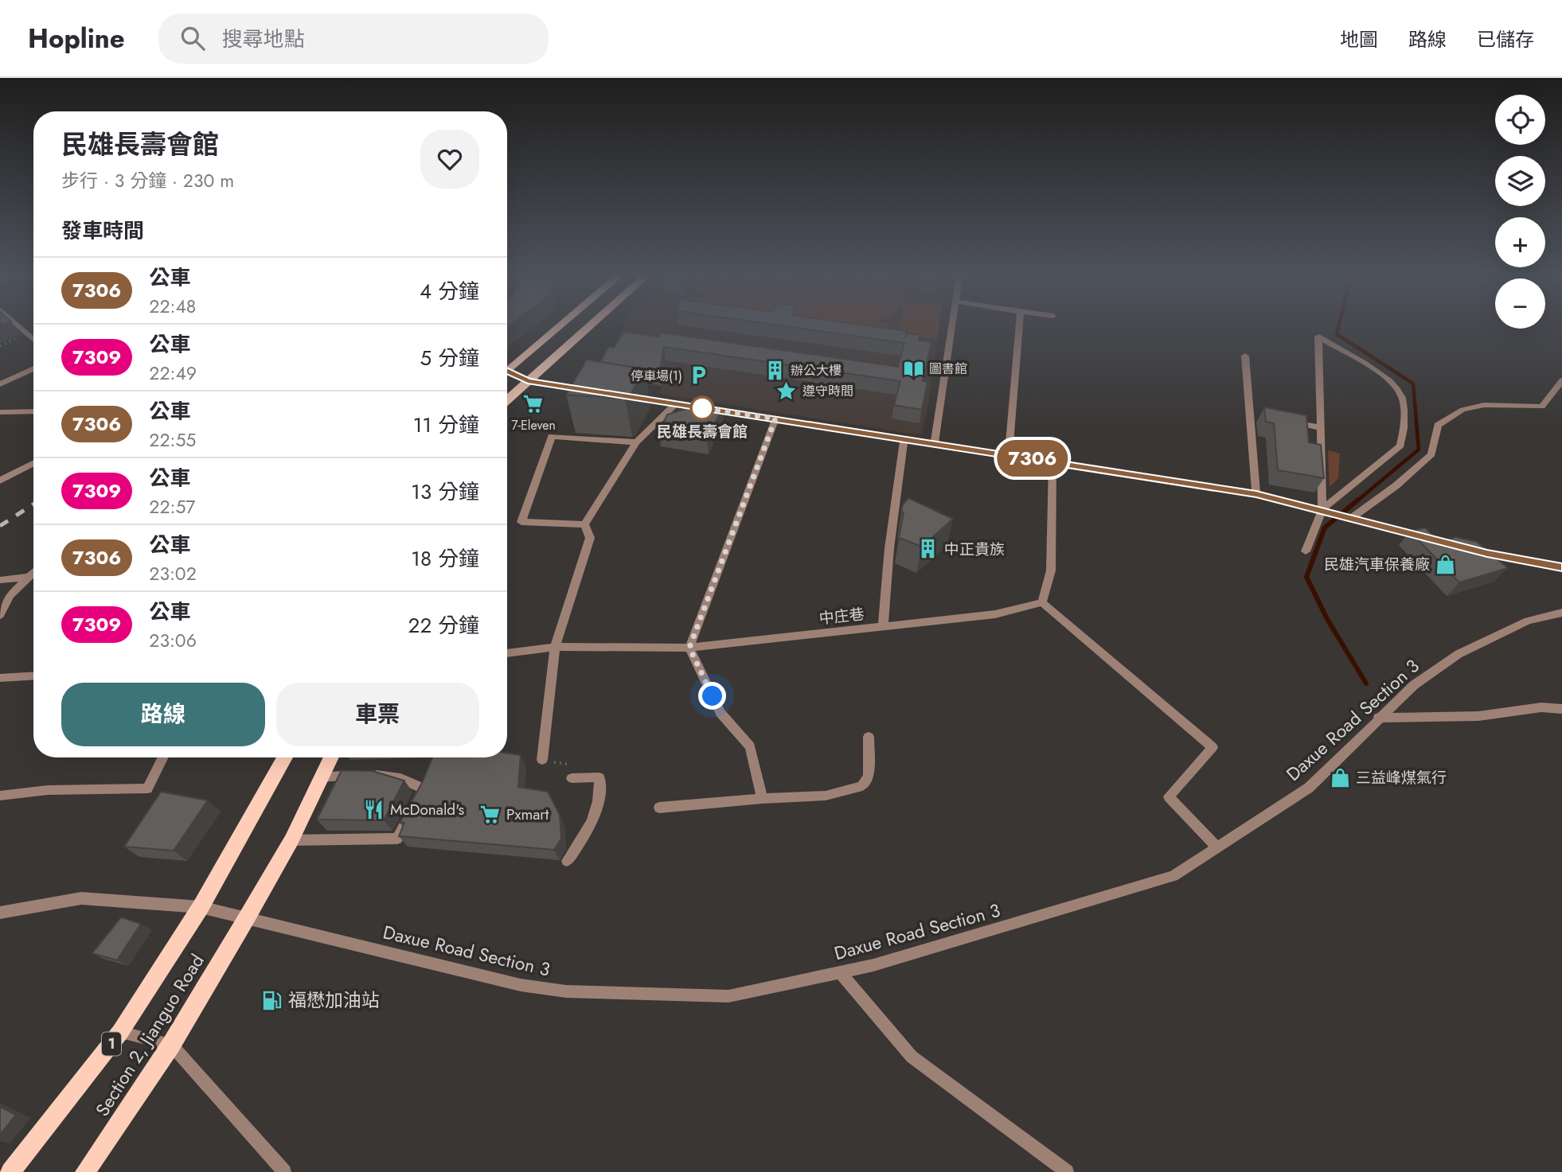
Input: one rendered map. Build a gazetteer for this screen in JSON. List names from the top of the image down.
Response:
{
  "streets": {
    "main road": ["Section 2, Jianguo Road", "1"],
    "street": ["中庄巷", "Daxue Road Section 3"]
  },
  "crossings": [
    ["Daxue Road Section 3", "Section 2, Jianguo Road"],
    ["Daxue Road Section 3", "1"],
    ["Section 2, Jianguo Road", "1"]
  ],
  "places": {
    "library": ["圖書館"],
    "building": ["辦公大樓", "中正貴族"],
    "parking": ["停車場(1)"],
    "place": ["遵守時間"],
    "supermarket": ["7-Eleven", "Pxmart"],
    "other": ["民雄長壽會館"],
    "shop": ["民雄汽車保養廠", "三益峰煤氣行"],
    "restaurant": ["McDonald's"],
    "fuel station": ["福懋加油站"]
  },
  "lines": ["bus line 7306"],
  "page": {
    "header": "Hopline",
    "search": "搜尋地點",
    "nav": ["地圖", "路線", "已儲存"],
    "on_map": "7306",
    "map_buttons": ["+", "−"],
    "heading": [
      ["民雄長壽會館", "步行 · 3 分鐘 · 230 m"],
      "發車時間"
    ],
    "list": [
      {
        "mark": "7306",
        "name": "公車",
        "note": "22:48",
        "value": "4 分鐘"
      },
      {
        "mark": "7309",
        "name": "公車",
        "note": "22:49",
        "value": "5 分鐘"
      },
      {
        "mark": "7306",
        "name": "公車",
        "note": "22:55",
        "value": "11 分鐘"
      },
      {
        "mark": "7309",
        "name": "公車",
        "note": "22:57",
        "value": "13 分鐘"
      },
      {
        "mark": "7306",
        "name": "公車",
        "note": "23:02",
        "value": "18 分鐘"
      },
      {
        "mark": "7309",
        "name": "公車",
        "note": "23:06",
        "value": "22 分鐘"
      }
    ],
    "buttons": ["路線", "車票"]
  }
}
